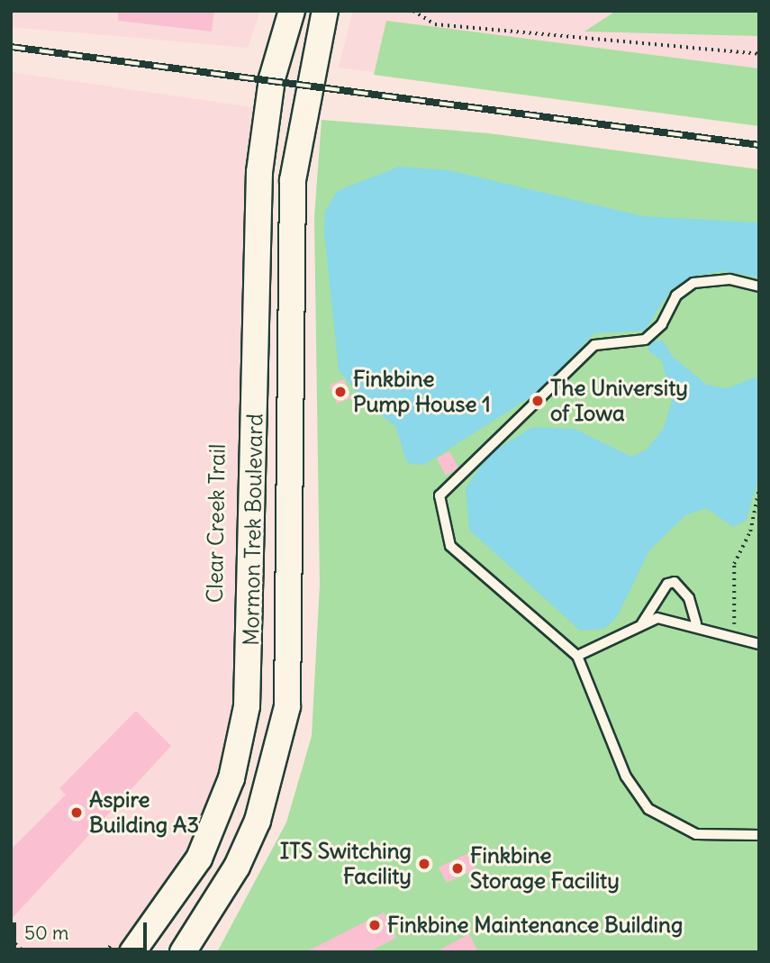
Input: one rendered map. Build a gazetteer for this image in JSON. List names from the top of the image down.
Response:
{
  "streets": {
    "main road": ["Mormon Trek Boulevard"]
  },
  "places": [
    "Finkbine Pump House 1",
    "The University of Iowa",
    "Aspire Building A3",
    "ITS Switching Facility",
    "Finkbine Storage Facility",
    "Finkbine Maintenance Building"
  ],
  "scale_bar": "50 m"
}
